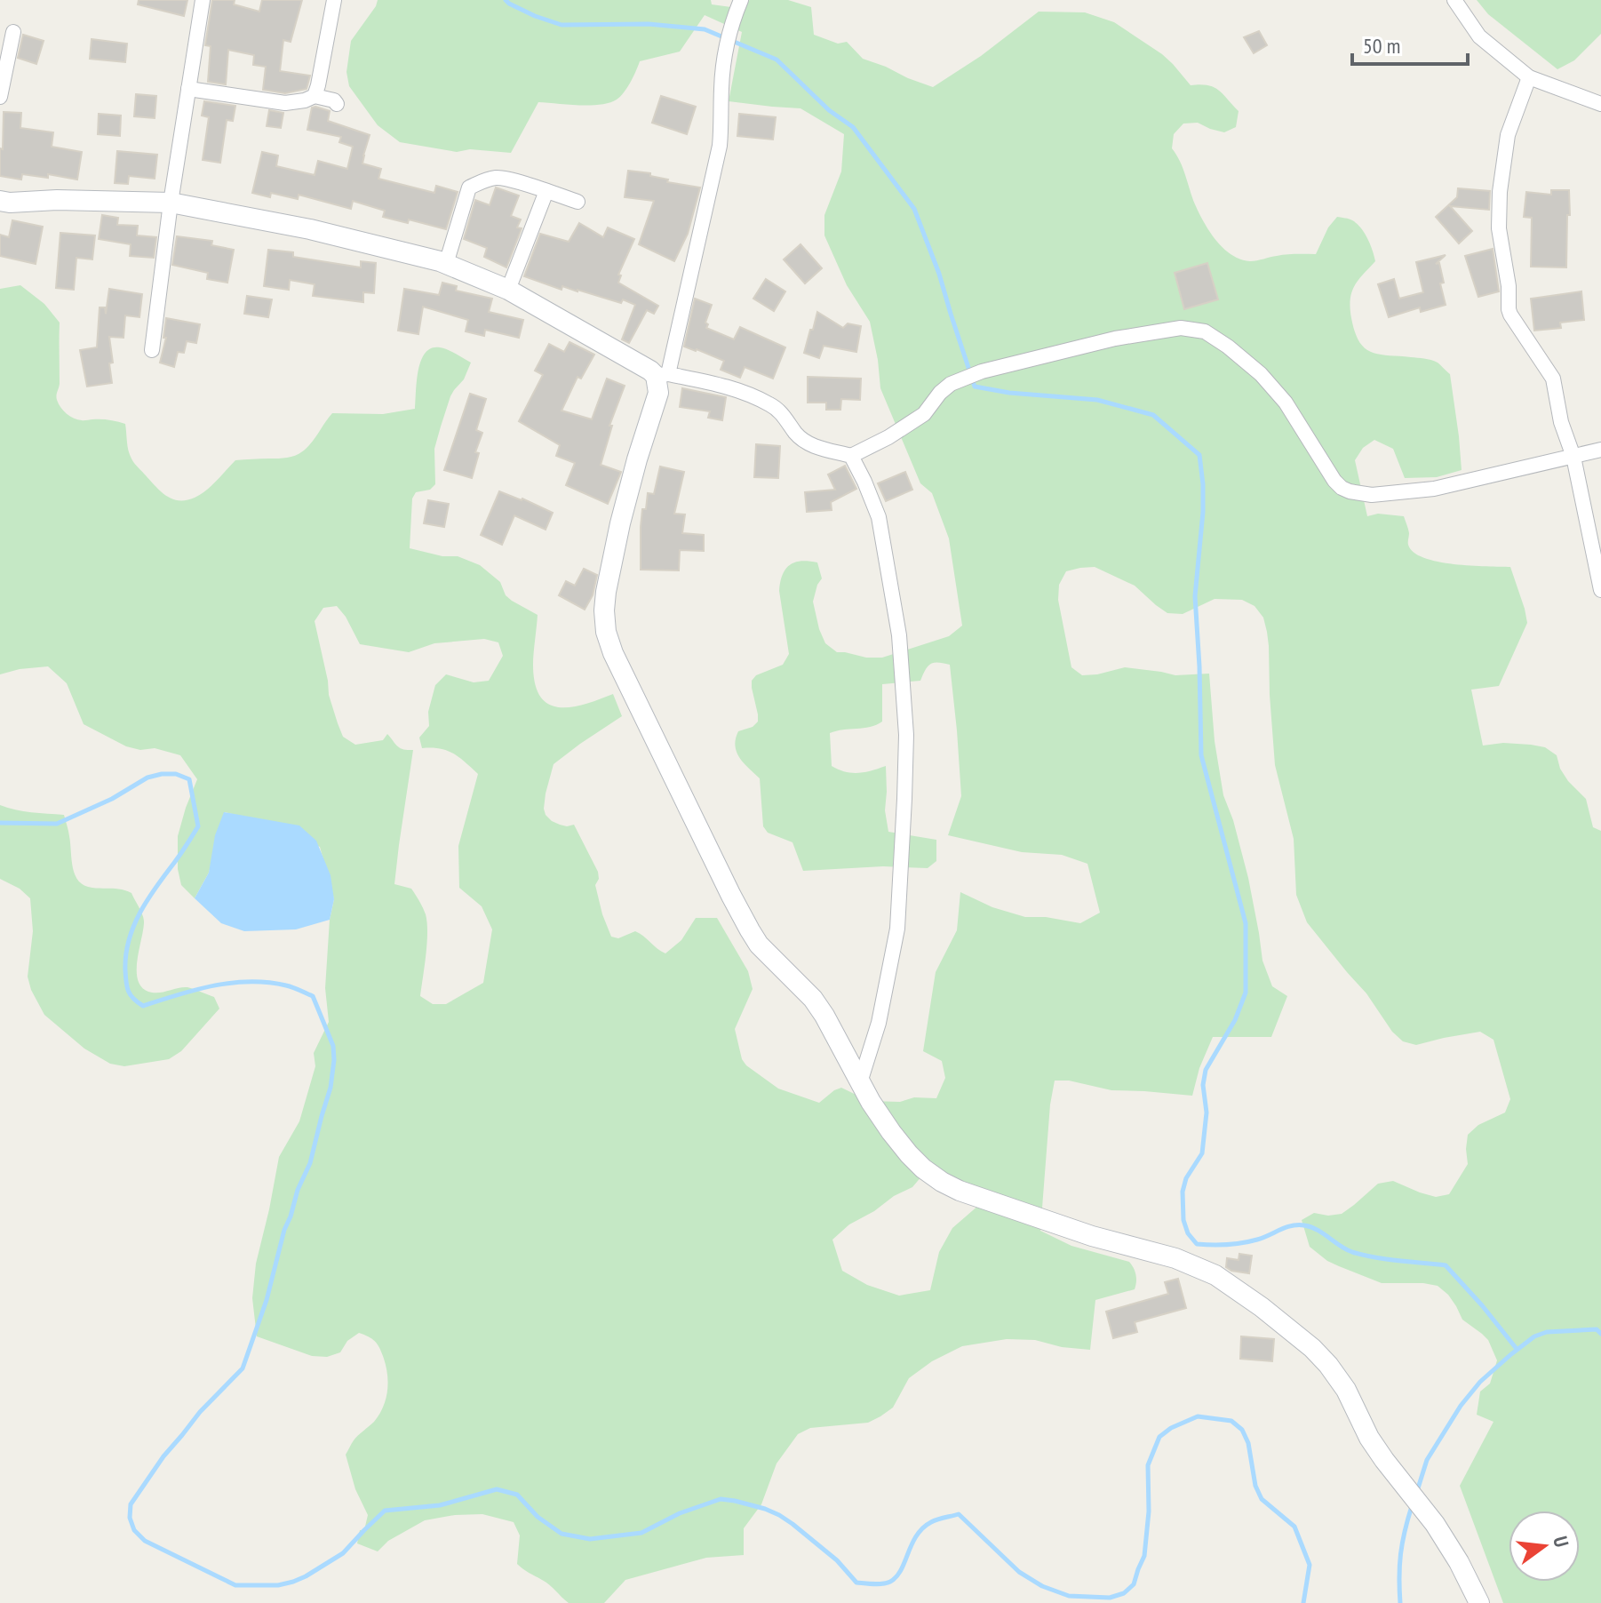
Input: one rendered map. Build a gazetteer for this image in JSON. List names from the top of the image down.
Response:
{
  "scale_bar": "50 m",
  "north": "right"
}
